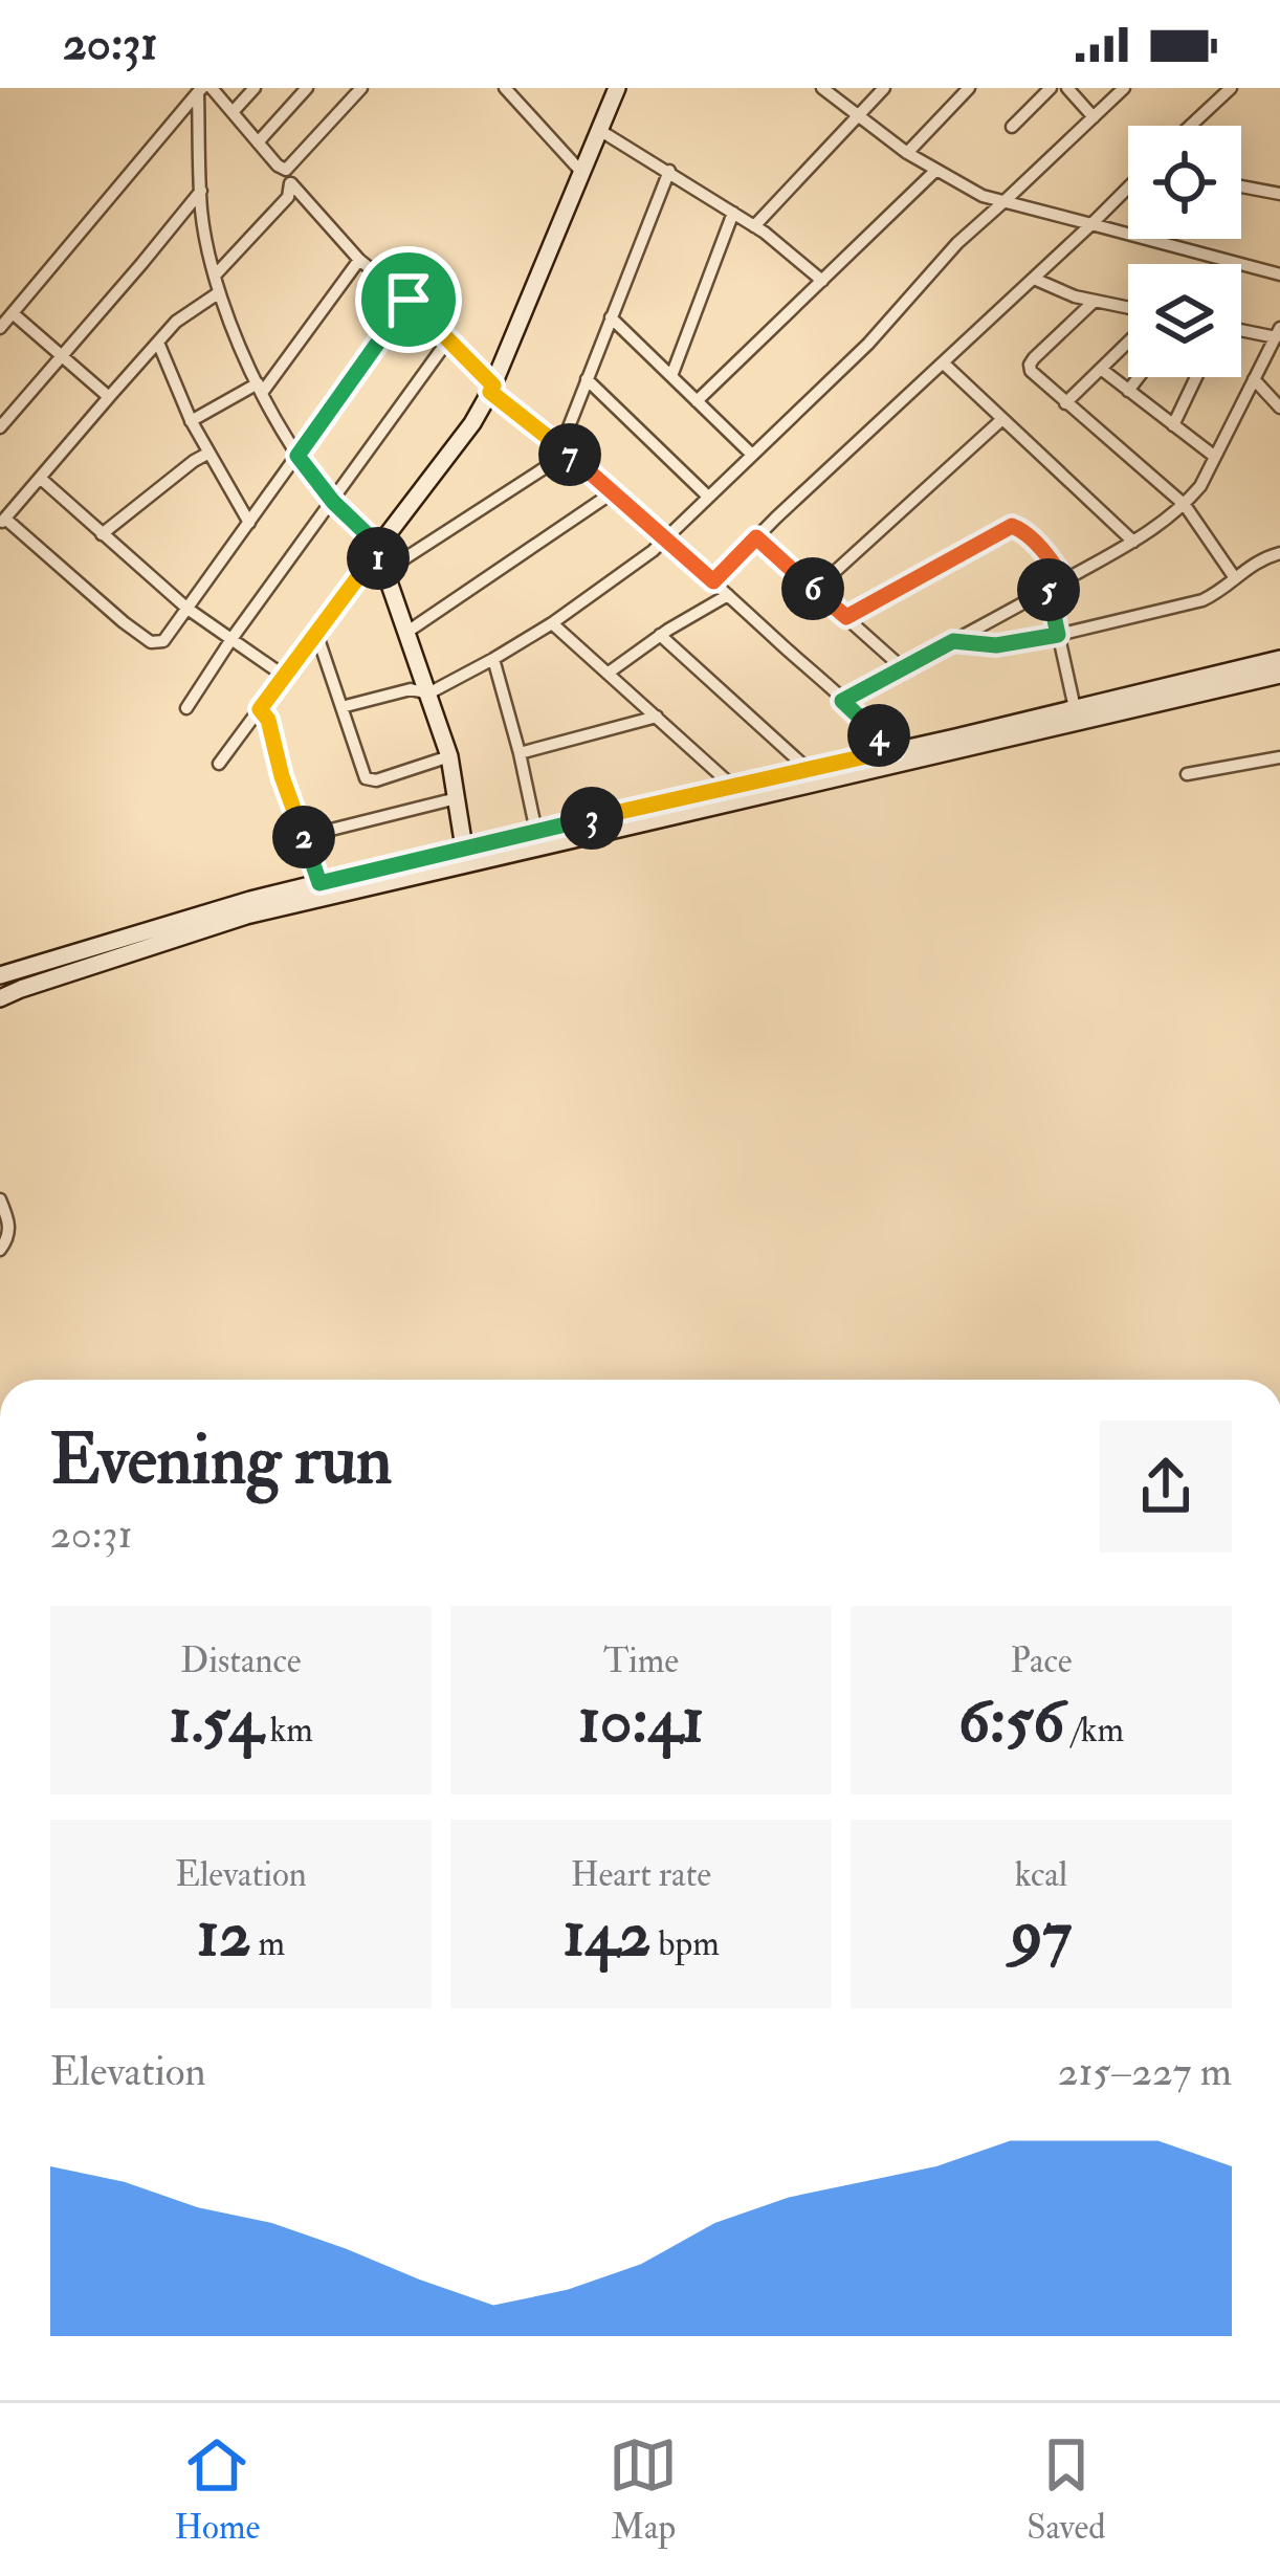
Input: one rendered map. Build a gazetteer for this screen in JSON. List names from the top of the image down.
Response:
{
  "page": {
    "status": "20:31",
    "pins": [
      "7",
      "1",
      "6",
      "5",
      "4",
      "3",
      "2"
    ],
    "heading": ["Evening run", "20:31"],
    "stats": [
      ["Distance", "1.54 km"],
      ["Time", "10:41"],
      ["Pace", "6:56 /km"],
      ["Elevation", "12 m"],
      ["Heart rate", "142 bpm"],
      ["kcal", "97"]
    ],
    "chart": ["Elevation", "215–227 m"],
    "tabs": ["Home", "Map", "Saved"]
  }
}
